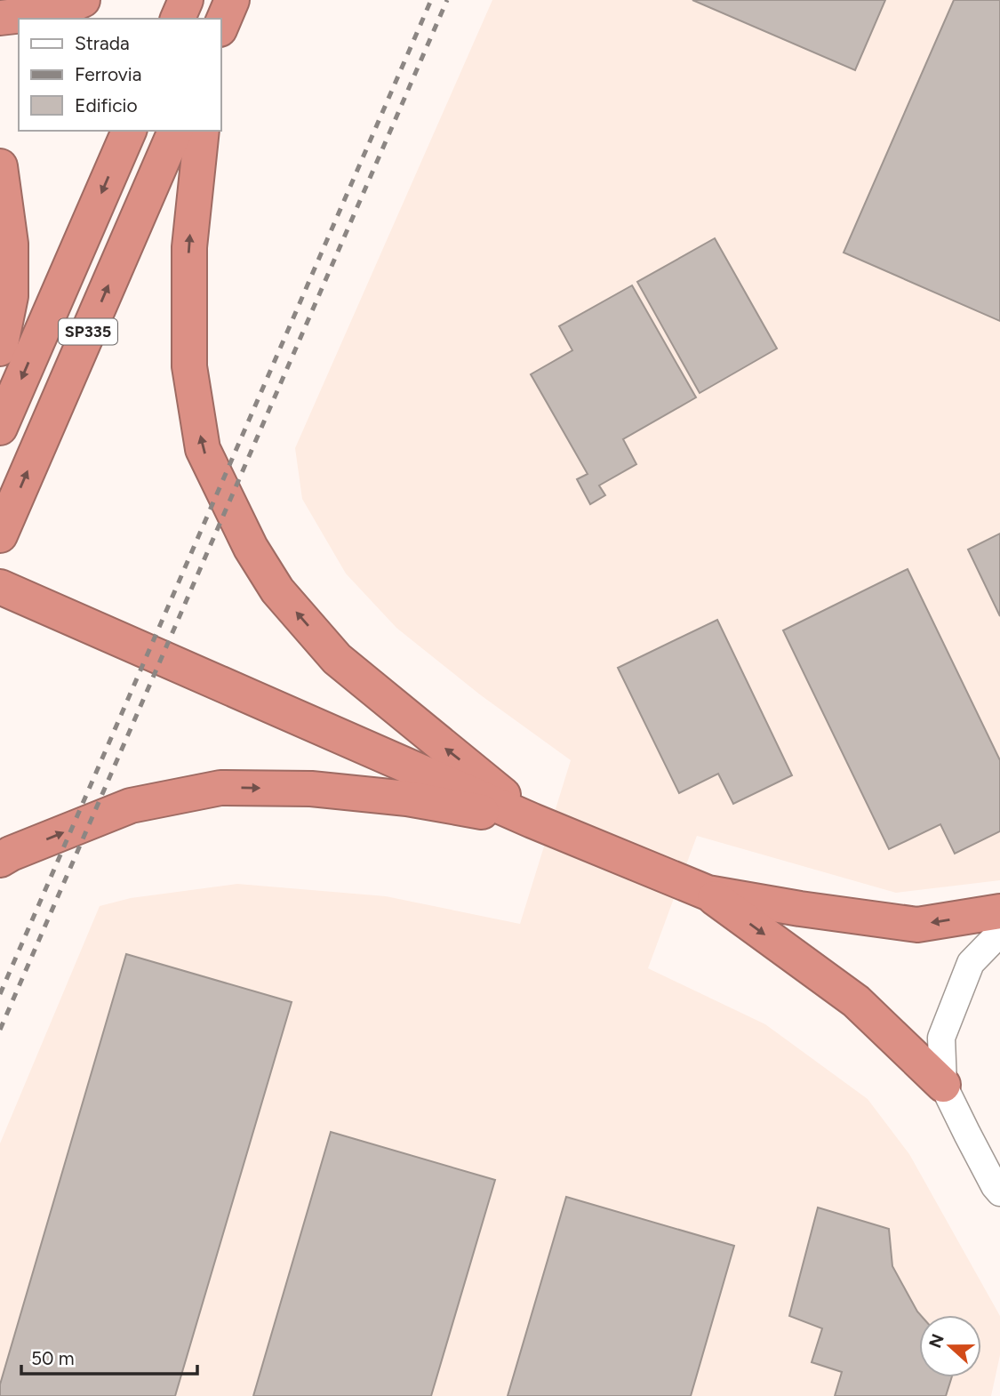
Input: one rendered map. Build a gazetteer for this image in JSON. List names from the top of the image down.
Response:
{
  "streets": {
    "highway": ["SP335"]
  },
  "legend": ["Strada", "Ferrovia", "Edificio"],
  "scale_bar": "50 m",
  "north": "left"
}
